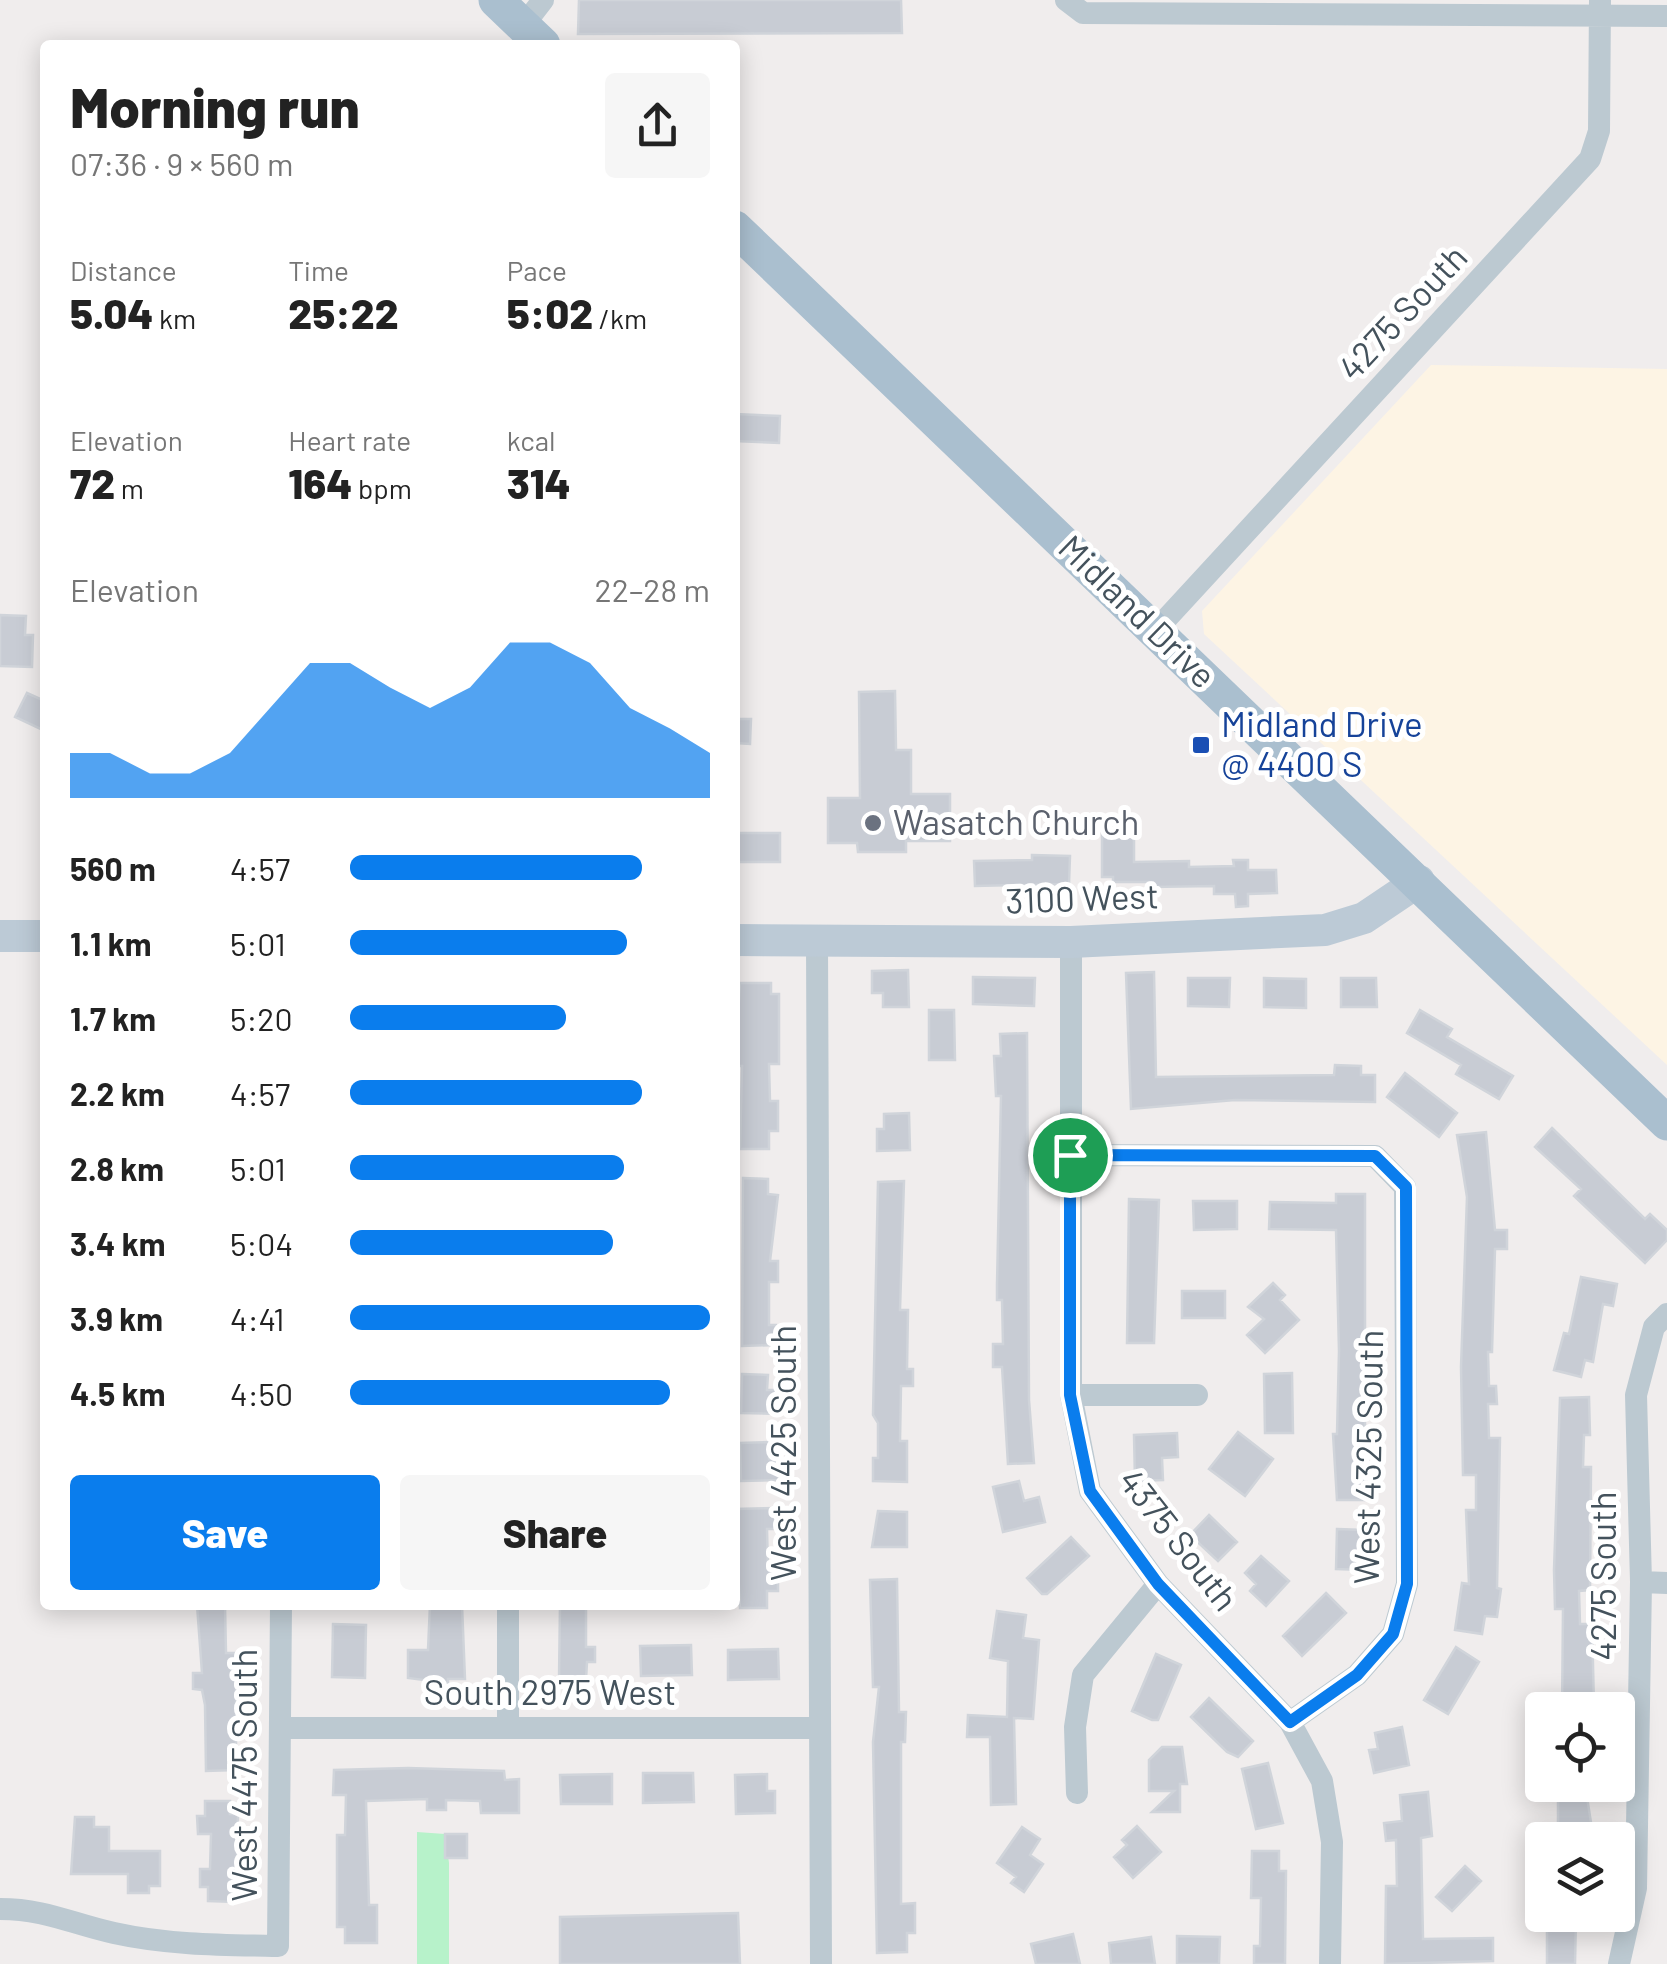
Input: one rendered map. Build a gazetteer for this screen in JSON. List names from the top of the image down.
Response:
{
  "streets": {
    "main road": ["Midland Drive"],
    "street": [
      "4275 South",
      "3100 West",
      "West 4425 South",
      "West 4325 South",
      "4375 South",
      "South 2975 West",
      "West 4475 South"
    ]
  },
  "crossings": [
    ["4275 South", "Midland Drive"],
    ["Midland Drive", "3100 West"],
    ["3100 West", "West 4425 South"],
    ["3100 West", "4375 South"],
    ["West 4425 South", "South 2975 West"],
    ["West 4325 South", "4375 South"],
    ["South 2975 West", "West 4475 South"]
  ],
  "places": {
    "transit": ["Midland Drive @ 4400 S"],
    "other": ["Wasatch Church"]
  },
  "page": {
    "heading": ["Morning run", "07:36 · 9 × 560 m"],
    "stats": [
      ["Distance", "5.04 km"],
      ["Time", "25:22"],
      ["Pace", "5:02 /km"],
      ["Elevation", "72 m"],
      ["Heart rate", "164 bpm"],
      ["kcal", "314"]
    ],
    "chart": ["Elevation", "22–28 m"],
    "list": [
      {
        "name": "560 m",
        "note": "4:57"
      },
      {
        "name": "1.1 km",
        "note": "5:01"
      },
      {
        "name": "1.7 km",
        "note": "5:20"
      },
      {
        "name": "2.2 km",
        "note": "4:57"
      },
      {
        "name": "2.8 km",
        "note": "5:01"
      },
      {
        "name": "3.4 km",
        "note": "5:04"
      },
      {
        "name": "3.9 km",
        "note": "4:41"
      },
      {
        "name": "4.5 km",
        "note": "4:50"
      }
    ],
    "buttons": ["Save", "Share"]
  }
}
